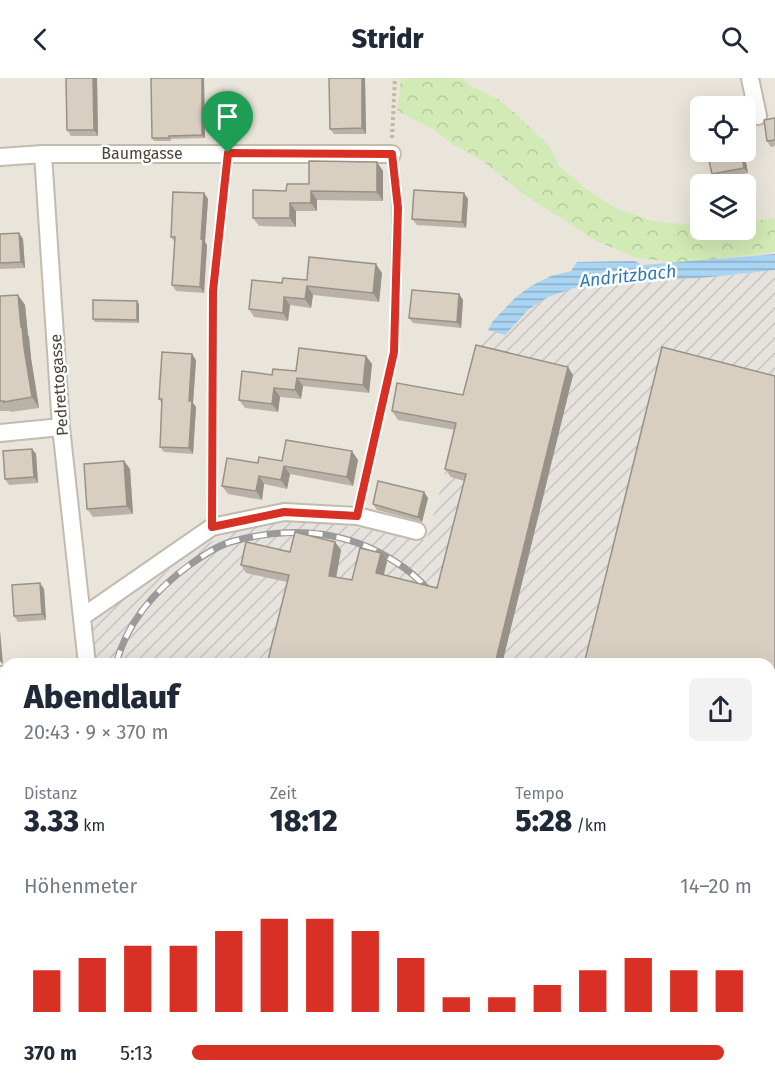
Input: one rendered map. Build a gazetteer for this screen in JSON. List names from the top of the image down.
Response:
{
  "streets": {
    "street": ["Baumgasse", "Pedrettogasse"]
  },
  "crossings": [
    ["Baumgasse", "Pedrettogasse"]
  ],
  "water": ["Andritzbach"],
  "page": {
    "header": "Stridr",
    "heading": ["Abendlauf", "20:43 · 9 × 370 m"],
    "stats": [
      ["Distanz", "3.33 km"],
      ["Zeit", "18:12"],
      ["Tempo", "5:28 /km"]
    ],
    "chart": ["Höhenmeter", "14–20 m"],
    "list": [
      {
        "name": "370 m",
        "note": "5:13"
      }
    ]
  }
}
